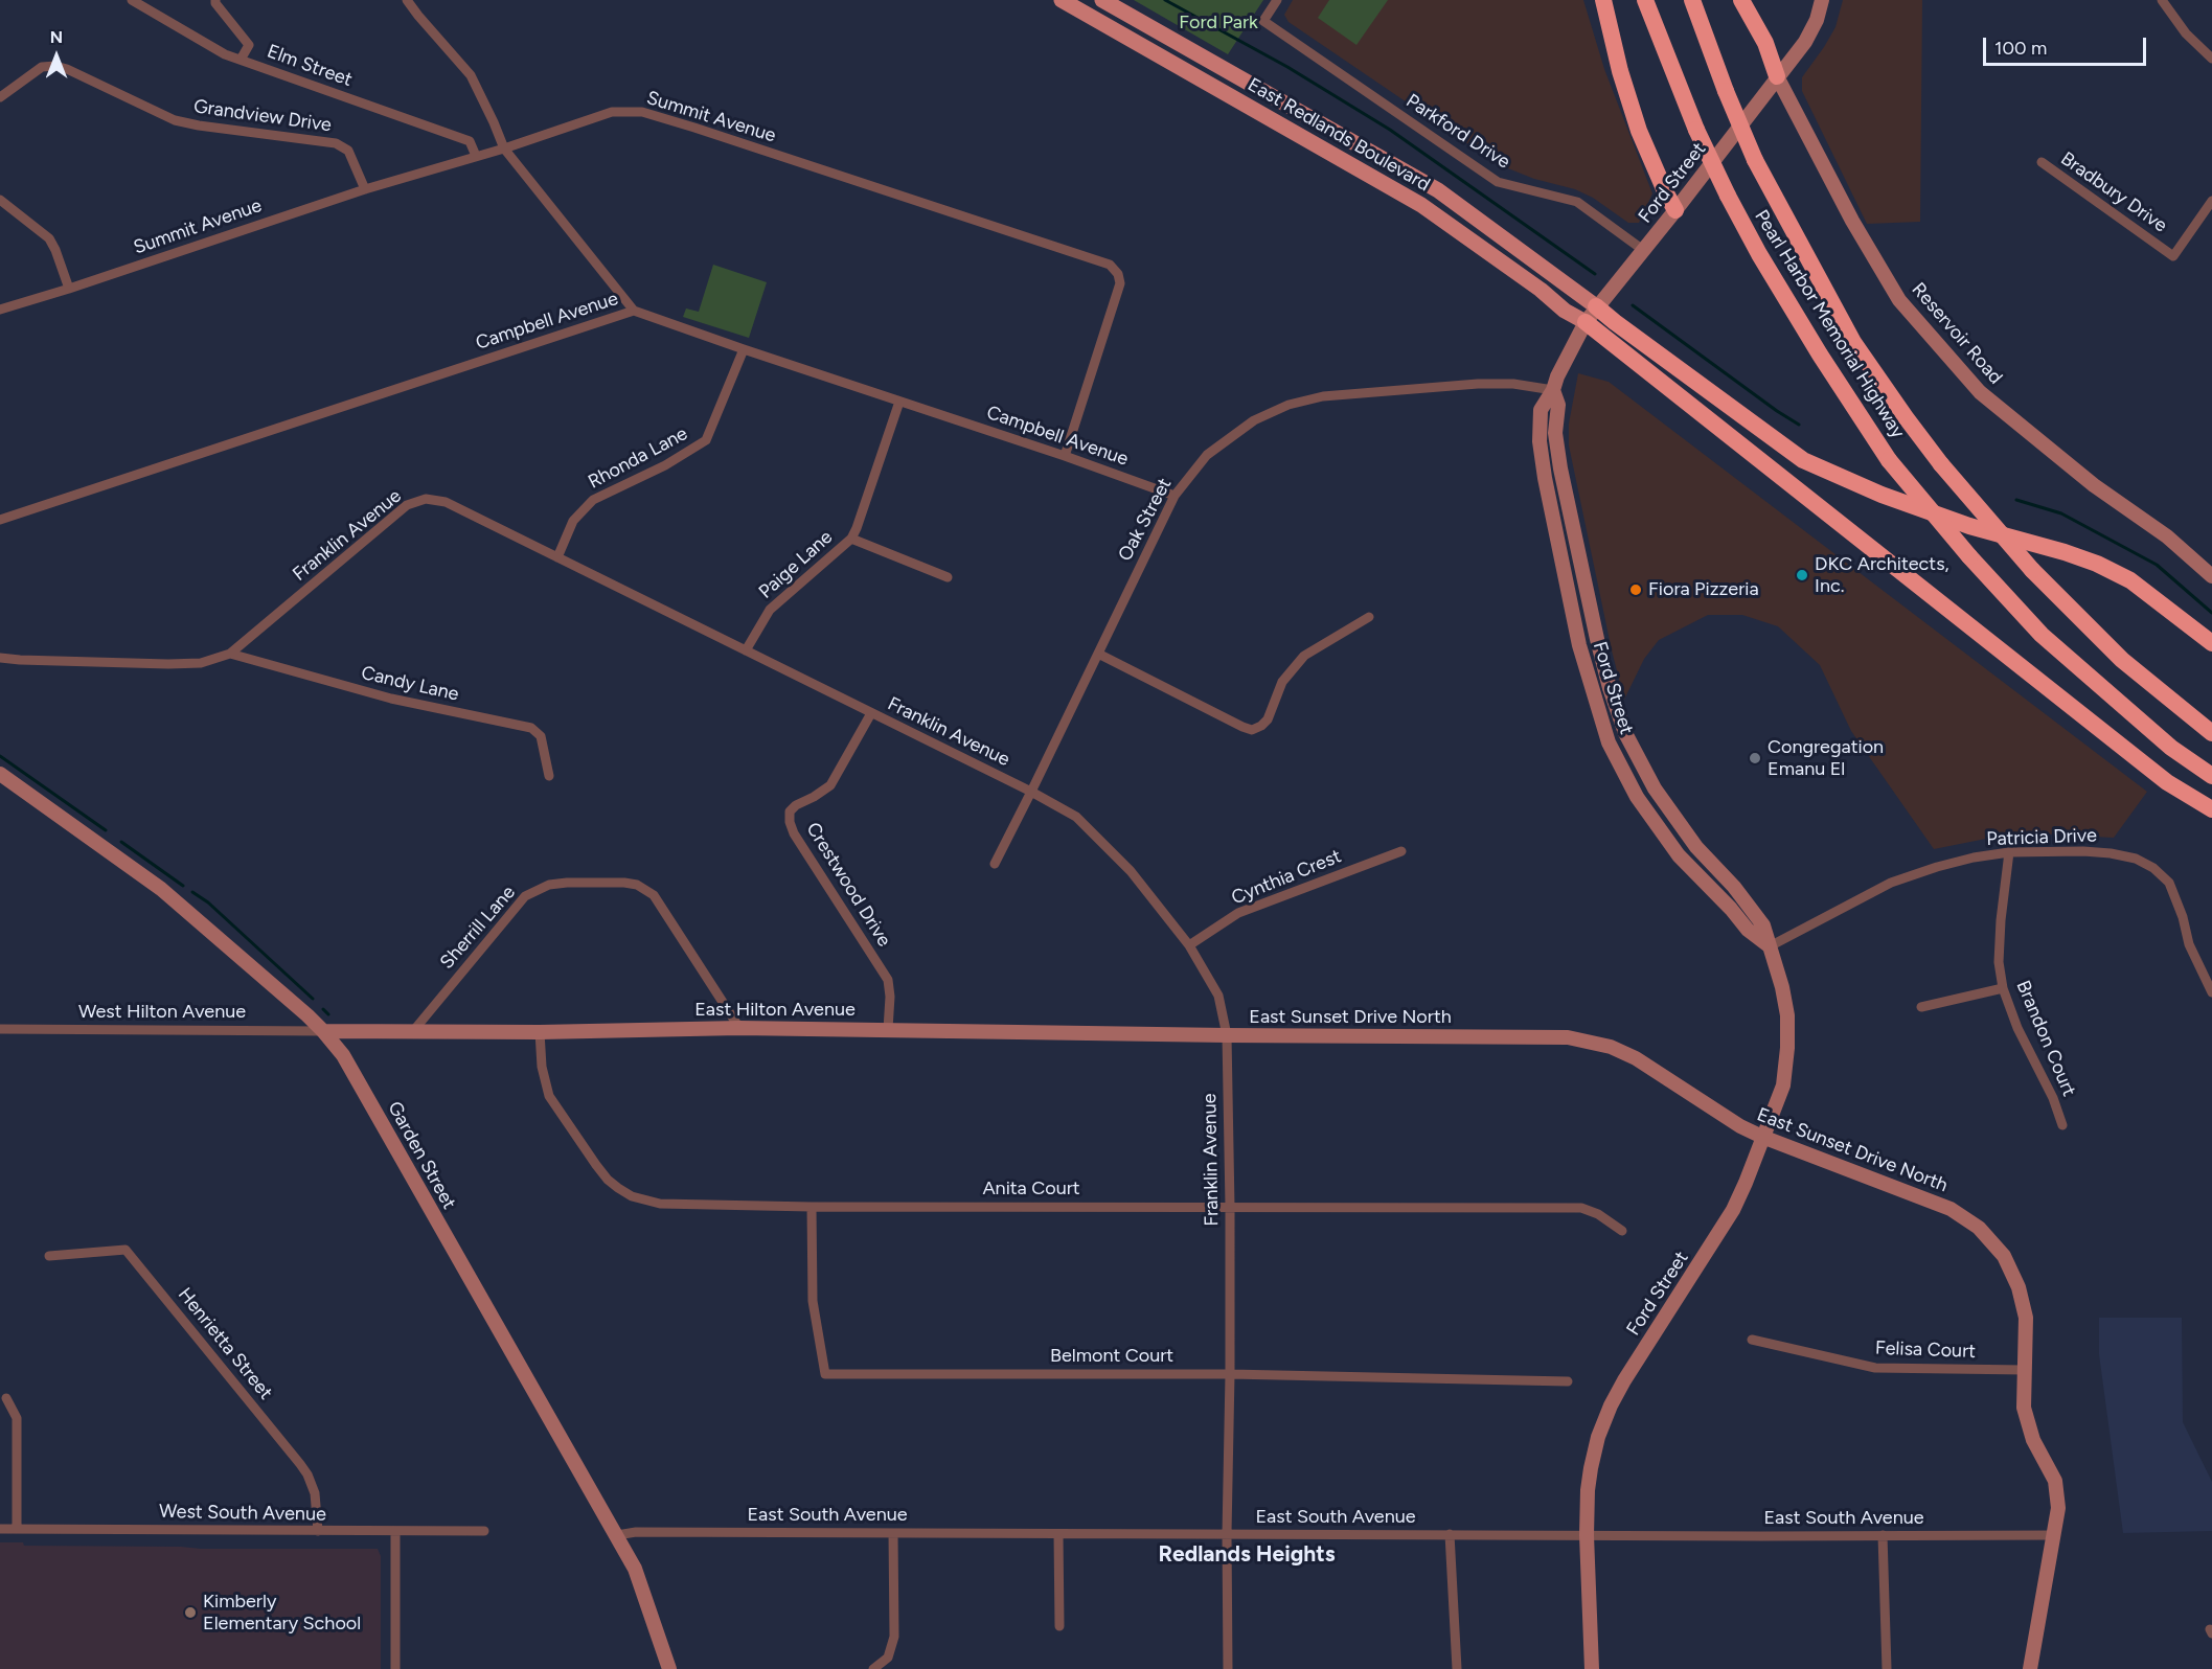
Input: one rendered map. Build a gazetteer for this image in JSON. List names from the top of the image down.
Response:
{
  "streets": {
    "highway": ["Pearl Harbor Memorial Highway"],
    "main road": ["East Redlands Boulevard"],
    "street": [
      "Elm Street",
      "Grandview Drive",
      "Summit Avenue",
      "Parkford Drive",
      "Ford Street",
      "Bradbury Drive",
      "Campbell Avenue",
      "Reservoir Road",
      "Rhonda Lane",
      "Oak Street",
      "Franklin Avenue",
      "Paige Lane",
      "Candy Lane",
      "Patricia Drive",
      "Cynthia Crest",
      "Crestwood Drive",
      "Sherrill Lane",
      "East Hilton Avenue",
      "West Hilton Avenue",
      "East Sunset Drive North",
      "Brandon Court",
      "Garden Street",
      "Anita Court",
      "Henrietta Street",
      "Felisa Court",
      "Belmont Court",
      "West South Avenue",
      "East South Avenue"
    ]
  },
  "crossings": [
    ["Elm Street", "Summit Avenue"],
    ["Grandview Drive", "Summit Avenue"],
    ["Summit Avenue", "Campbell Avenue"],
    ["Parkford Drive", "Ford Street"],
    ["East Redlands Boulevard", "Ford Street"],
    ["Ford Street", "Reservoir Road"],
    ["Ford Street", "Oak Street"],
    ["Ford Street", "Patricia Drive"],
    ["Ford Street", "East Sunset Drive North"],
    ["Ford Street", "East South Avenue"],
    ["Campbell Avenue", "Rhonda Lane"],
    ["Campbell Avenue", "Oak Street"],
    ["Campbell Avenue", "Paige Lane"],
    ["Rhonda Lane", "Franklin Avenue"],
    ["Oak Street", "Franklin Avenue"],
    ["Franklin Avenue", "Paige Lane"],
    ["Franklin Avenue", "Candy Lane"],
    ["Franklin Avenue", "Cynthia Crest"],
    ["Franklin Avenue", "Crestwood Drive"],
    ["Franklin Avenue", "East Hilton Avenue"],
    ["Franklin Avenue", "East Sunset Drive North"],
    ["Franklin Avenue", "Anita Court"],
    ["Franklin Avenue", "Belmont Court"],
    ["Franklin Avenue", "East South Avenue"],
    ["Patricia Drive", "Brandon Court"],
    ["Crestwood Drive", "East Hilton Avenue"],
    ["Sherrill Lane", "East Hilton Avenue"],
    ["East Hilton Avenue", "West Hilton Avenue"],
    ["East Hilton Avenue", "East Sunset Drive North"],
    ["East Hilton Avenue", "Garden Street"],
    ["East Hilton Avenue", "Anita Court"],
    ["West Hilton Avenue", "Garden Street"],
    ["East Sunset Drive North", "Felisa Court"],
    ["East Sunset Drive North", "East South Avenue"],
    ["Garden Street", "East South Avenue"],
    ["Anita Court", "Belmont Court"],
    ["Henrietta Street", "West South Avenue"]
  ],
  "districts": ["Redlands Heights"],
  "parks": ["Ford Park"],
  "places": [
    "DKC Architects, Inc.",
    "Fiora Pizzeria",
    "Congregation Emanu El",
    "Kimberly Elementary School"
  ],
  "scale_bar": "100 m",
  "north": "top"
}
